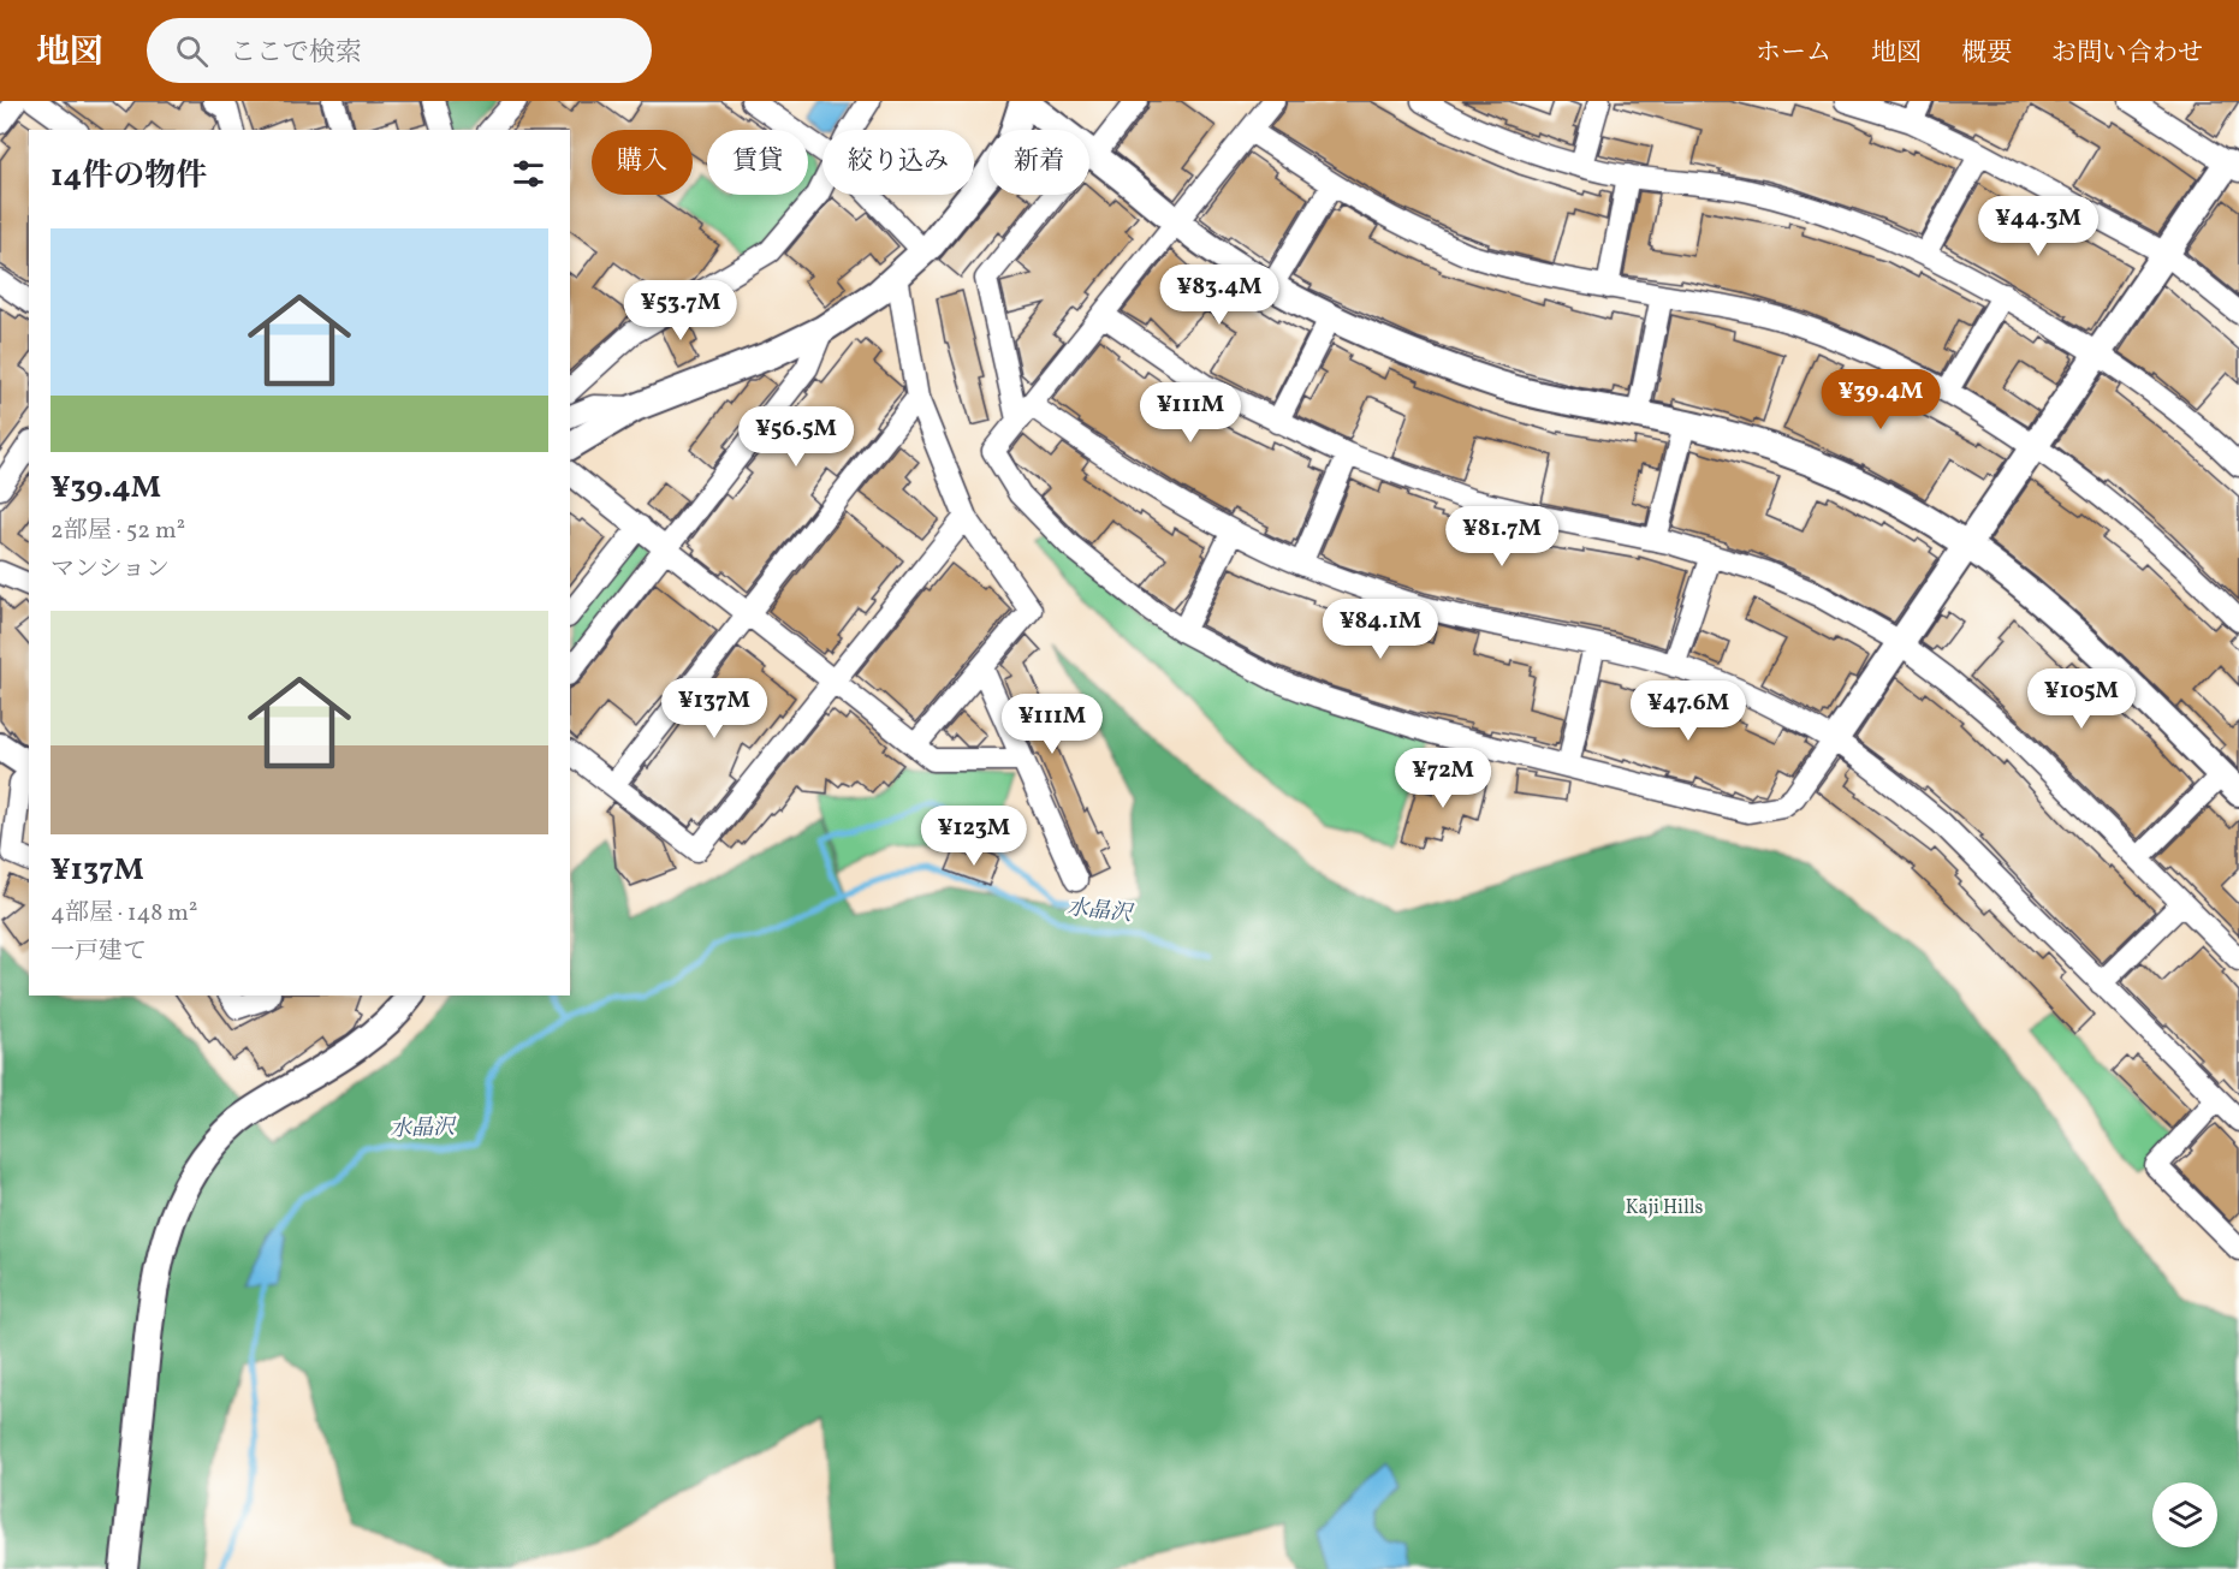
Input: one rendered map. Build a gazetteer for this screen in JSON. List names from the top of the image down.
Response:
{
  "water": ["水晶沢"],
  "parks": ["Kaji Hills"],
  "page": {
    "header": "地図",
    "search": "ここで検索",
    "nav": [
      "ホーム",
      "地図",
      "概要",
      "お問い合わせ"
    ],
    "chip": [
      "購入",
      "賃貸",
      "絞り込み",
      "新着"
    ],
    "heading": "14件の物件",
    "price": [
      "¥44.3M",
      "¥83.4M",
      "¥53.7M",
      "¥39.4M",
      "¥111M",
      "¥56.5M",
      "¥81.7M",
      "¥84.1M",
      "¥105M",
      "¥137M",
      "¥47.6M",
      "¥111M",
      "¥72M",
      "¥123M"
    ],
    "list": [
      {
        "name": "¥39.4M",
        "note": "2部屋 · 52 m² · マンション"
      },
      {
        "name": "¥137M",
        "note": "4部屋 · 148 m² · 一戸建て"
      }
    ]
  }
}
